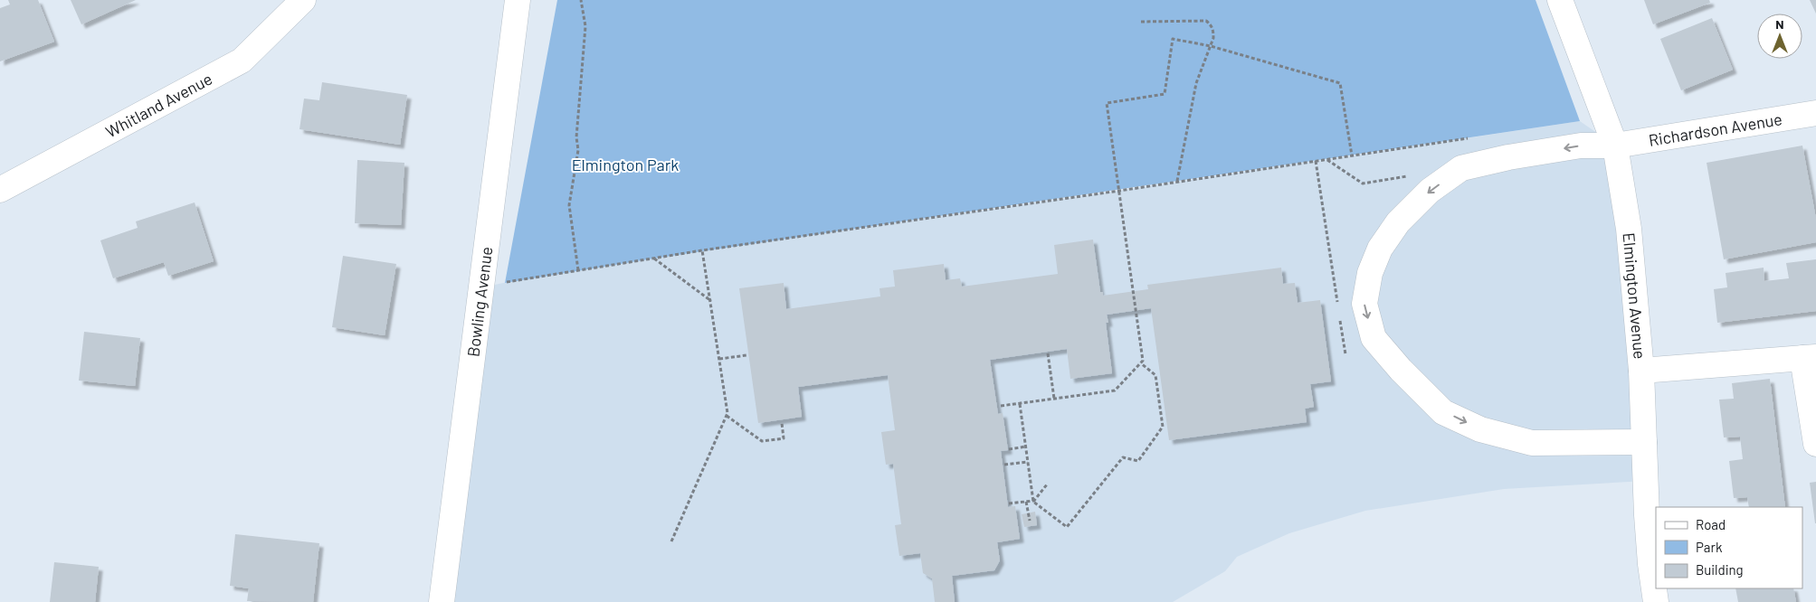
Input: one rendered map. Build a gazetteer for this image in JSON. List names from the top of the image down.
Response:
{
  "streets": {
    "street": [
      "Whitland Avenue",
      "Richardson Avenue",
      "Elmington Avenue",
      "Bowling Avenue"
    ]
  },
  "crossings": [
    ["Richardson Avenue", "Elmington Avenue"]
  ],
  "parks": ["Elmington Park"],
  "legend": ["Road", "Park", "Building"],
  "north": "top"
}
